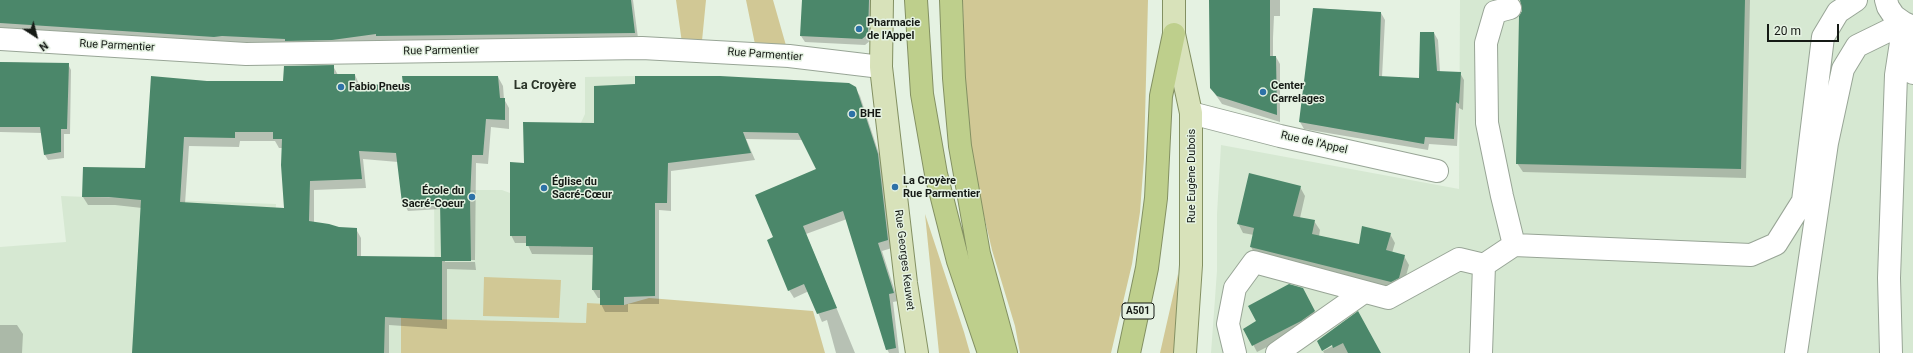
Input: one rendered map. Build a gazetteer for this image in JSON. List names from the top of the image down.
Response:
{
  "streets": {
    "highway": ["A501"],
    "main road": ["Rue Eugène Dubois", "Rue Georges Keuwet"],
    "street": ["Rue Parmentier", "Rue de l'Appel"]
  },
  "crossings": [
    ["Rue Parmentier", "Rue Georges Keuwet"],
    ["Rue de l'Appel", "Rue Eugène Dubois"],
    ["Rue Eugène Dubois", "A501"]
  ],
  "districts": ["La Croyère"],
  "places": [
    "Pharmacie de l'Appel",
    "Fabio Pneus",
    "Center Carrelages",
    "BHE",
    "La Croyère Rue Parmentier",
    "Église du Sacré-Cœur",
    "École du Sacré-Coeur"
  ],
  "scale_bar": "20 m",
  "north": "bottom right"
}
